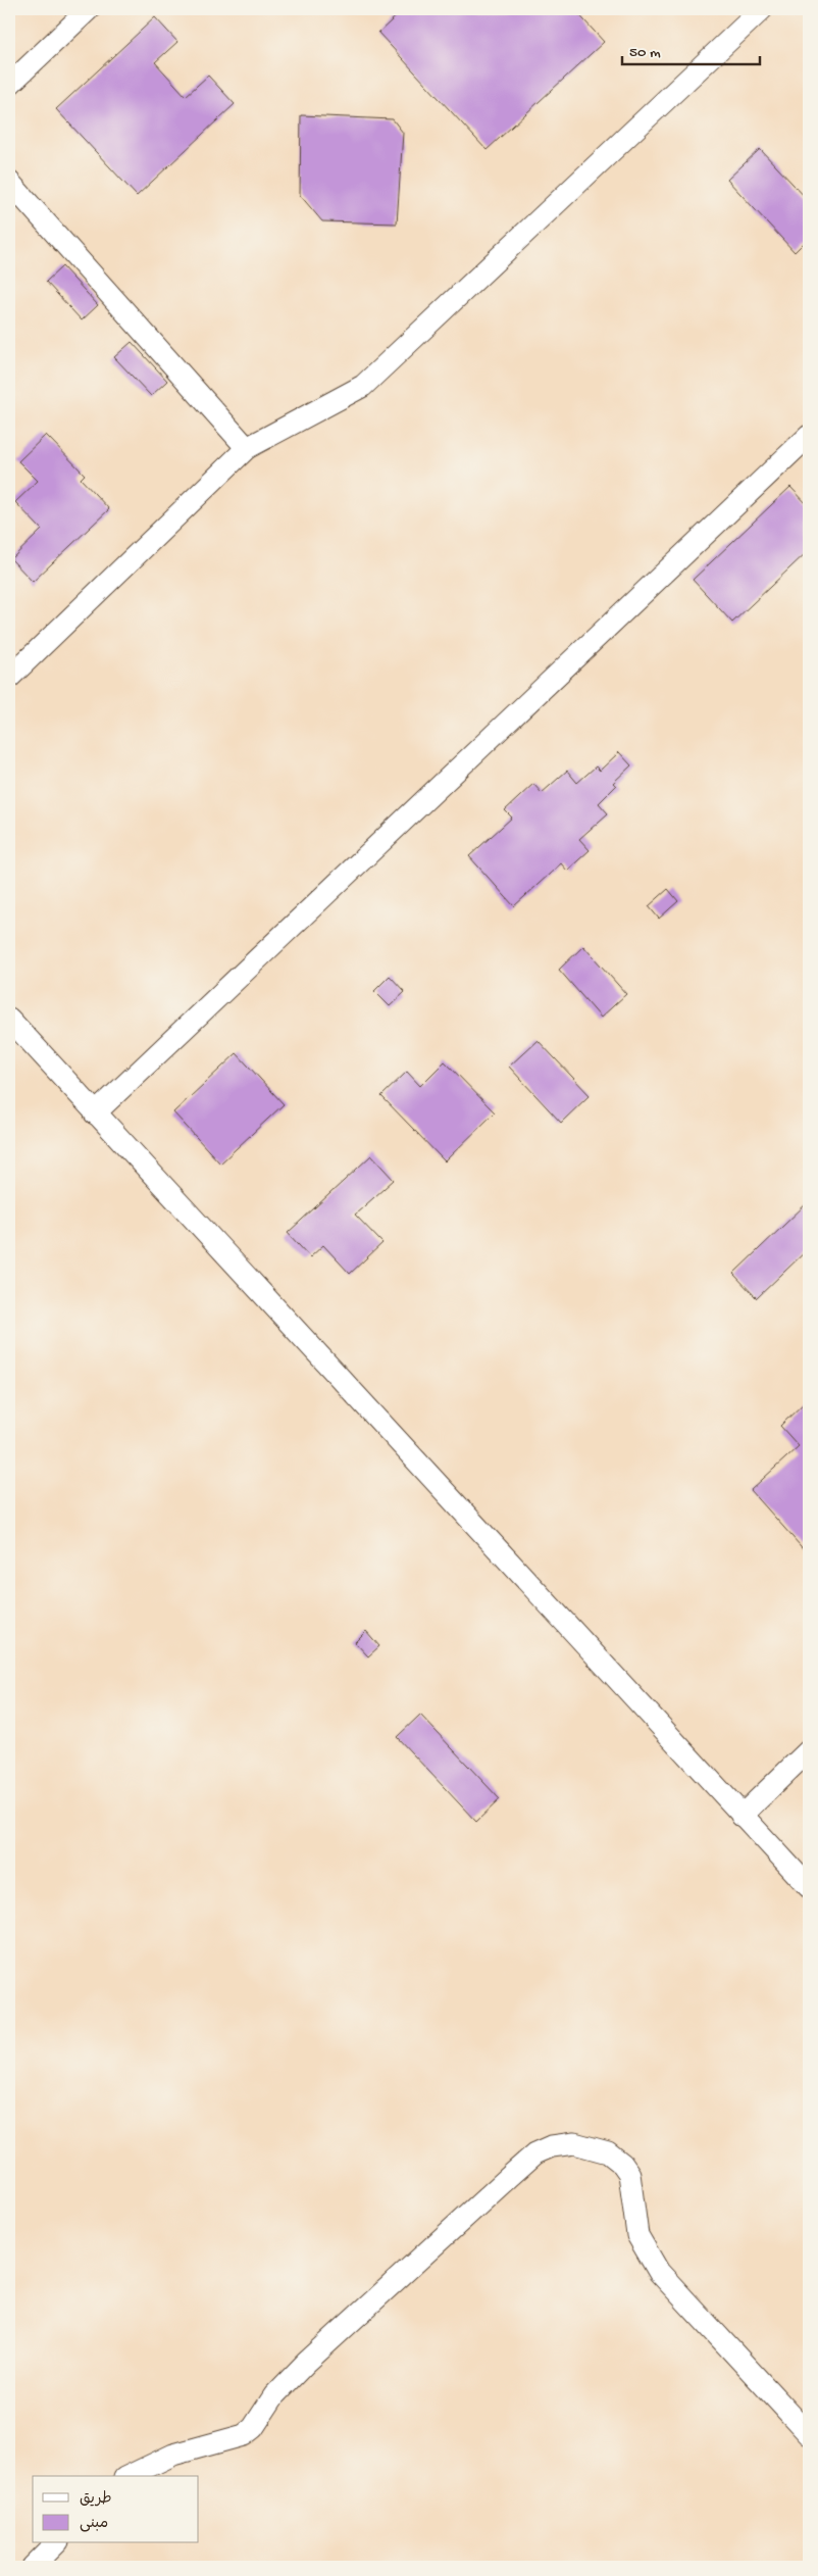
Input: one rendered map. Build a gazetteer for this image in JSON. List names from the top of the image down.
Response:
{
  "legend": ["طريق", "مبنى"],
  "scale_bar": "50 m"
}
